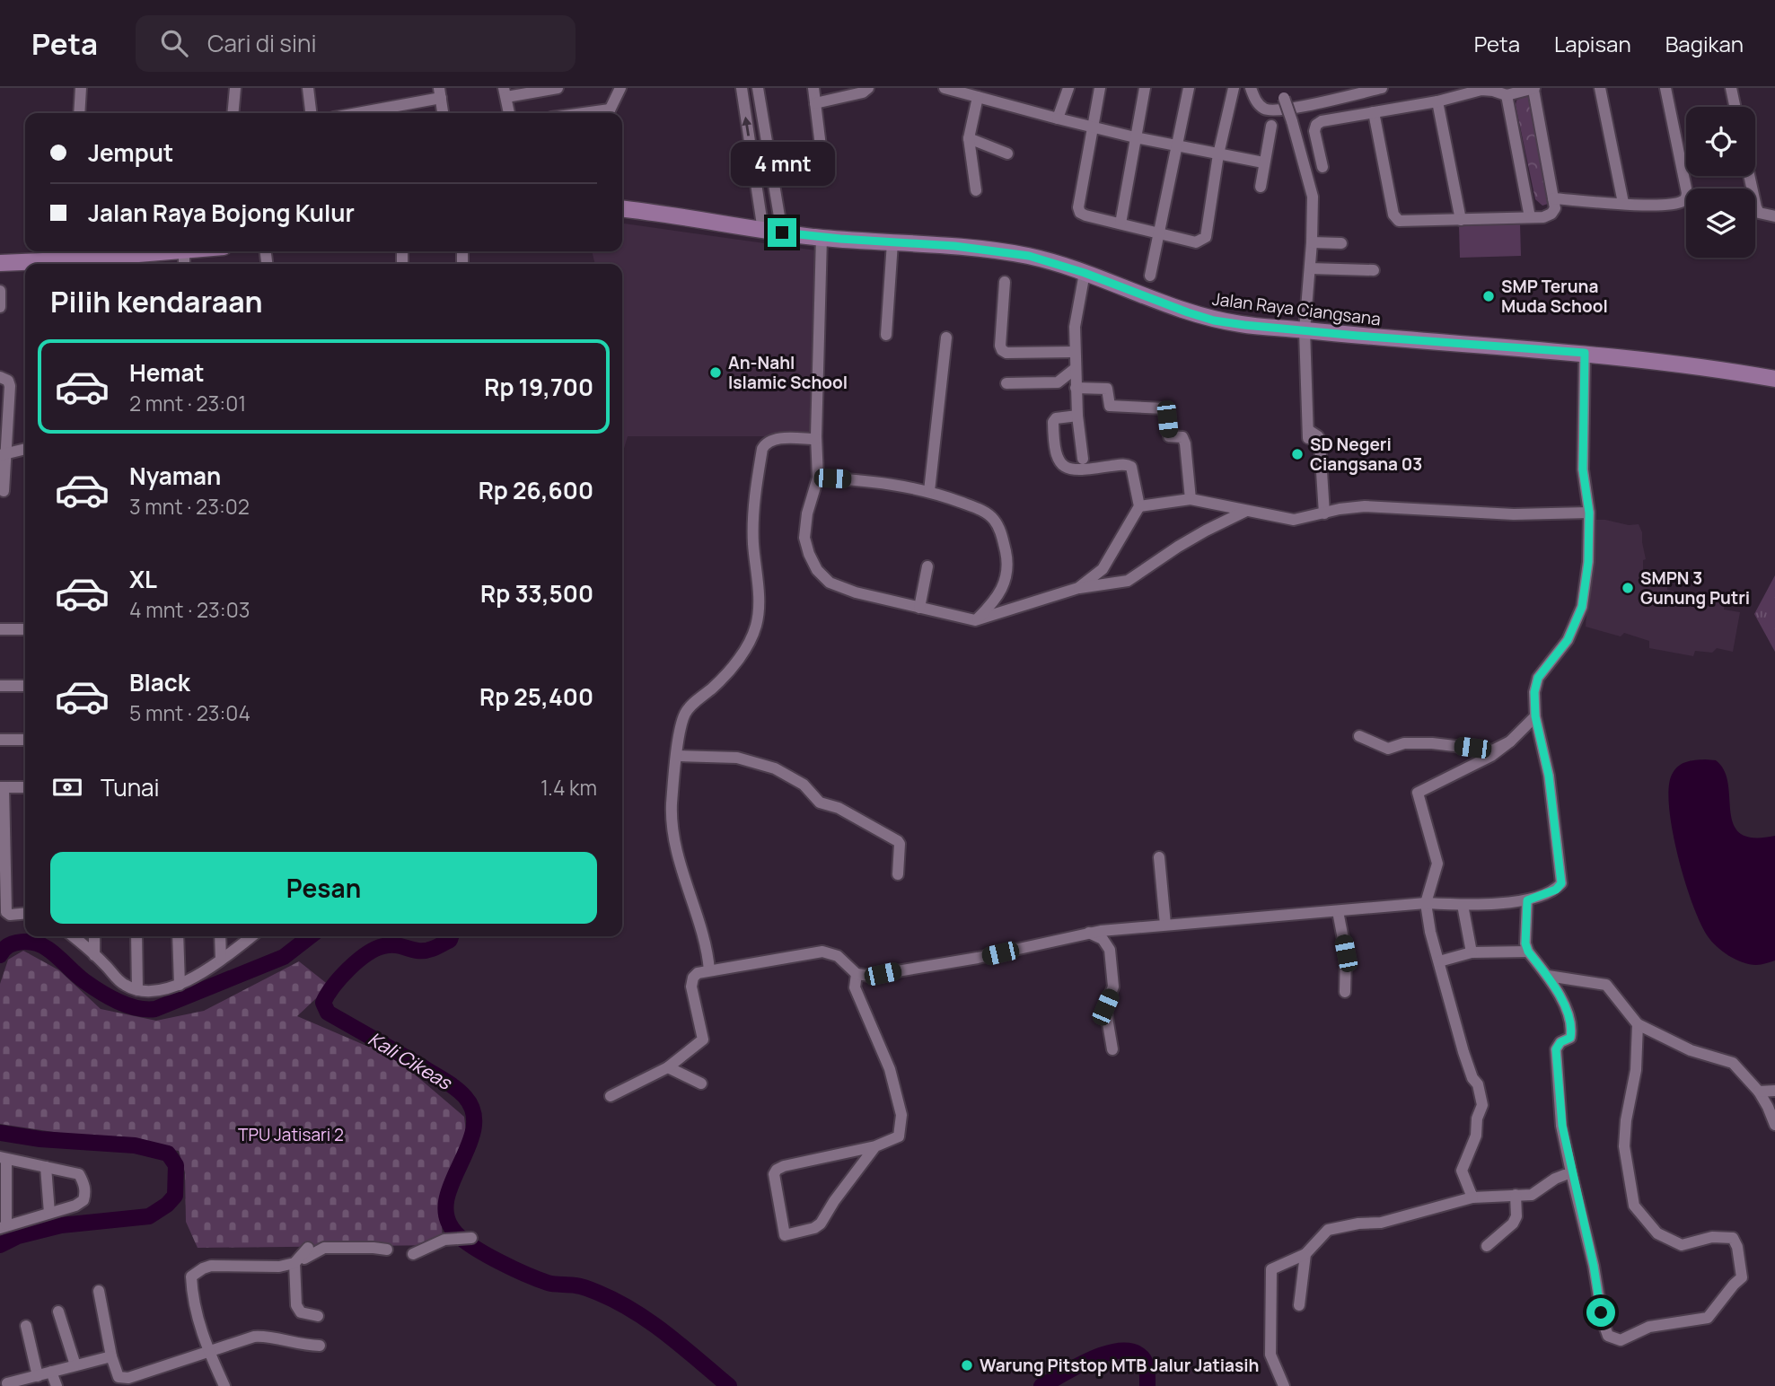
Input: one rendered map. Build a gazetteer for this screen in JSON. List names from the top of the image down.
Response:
{
  "streets": {
    "main road": ["Jalan Raya Ciangsana"]
  },
  "water": ["Kali Cikeas"],
  "parks": ["TPU Jatisari 2"],
  "places": [
    "SMP Teruna Muda School",
    "An-Nahl Islamic School",
    "SD Negeri Ciangsana 03",
    "SMPN 3 Gunung Putri",
    "Warung Pitstop MTB Jalur Jatiasih"
  ],
  "page": {
    "header": "Peta",
    "search": "Cari di sini",
    "nav": ["Peta", "Lapisan", "Bagikan"],
    "banner": ["Jemput", "Jalan Raya Bojong Kulur"],
    "bubble": "4 mnt",
    "heading": "Pilih kendaraan",
    "list": [
      {
        "name": "Hemat",
        "note": "2 mnt · 23:01",
        "value": "Rp 19,700"
      },
      {
        "name": "Nyaman",
        "note": "3 mnt · 23:02",
        "value": "Rp 26,600"
      },
      {
        "name": "XL",
        "note": "4 mnt · 23:03",
        "value": "Rp 33,500"
      },
      {
        "name": "Black",
        "note": "5 mnt · 23:04",
        "value": "Rp 25,400"
      }
    ],
    "pay": ["Tunai", "1.4 km"],
    "buttons": "Pesan"
  }
}
